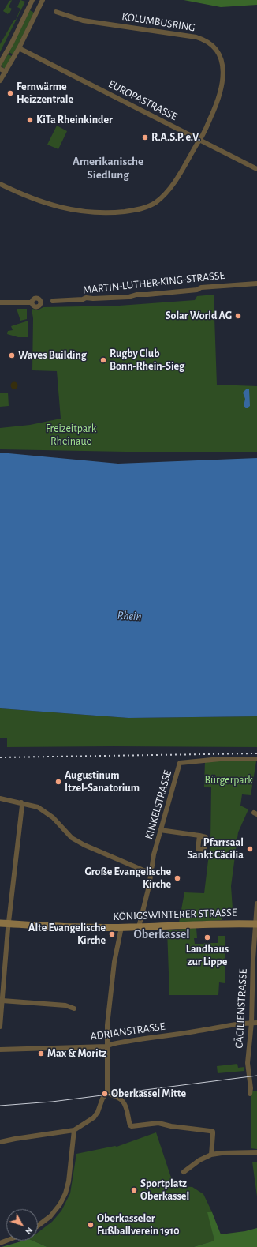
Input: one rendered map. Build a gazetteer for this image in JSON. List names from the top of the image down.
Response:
{
  "streets": {
    "main road": ["KÖNIGSWINTERER STRASSE"],
    "street": [
      "KOLUMBUSRING",
      "EUROPASTRASSE",
      "MARTIN-LUTHER-KING-STRASSE",
      "KINKELSTRASSE",
      "CÄCILIENSTRASSE",
      "ADRIANSTRASSE"
    ]
  },
  "crossings": [
    ["KOLUMBUSRING", "EUROPASTRASSE"],
    ["KINKELSTRASSE", "KÖNIGSWINTERER STRASSE"],
    ["KÖNIGSWINTERER STRASSE", "CÄCILIENSTRASSE"],
    ["CÄCILIENSTRASSE", "ADRIANSTRASSE"]
  ],
  "districts": ["Amerikanische Siedlung", "Oberkassel"],
  "water": ["Rhein"],
  "parks": ["Freizeitpark Rheinaue", "Bürgerpark"],
  "places": [
    "Fernwärme Heizzentrale",
    "KiTa Rheinkinder",
    "R.A.S.P. e.V.",
    "Solar World AG",
    "Waves Building",
    "Rugby Club Bonn-Rhein-Sieg",
    "Augustinum Itzel-Sanatorium",
    "Pfarrsaal Sankt Cäcilia",
    "Große Evangelische Kirche",
    "Alte Evangelische Kirche",
    "Landhaus zur Lippe",
    "Max & Moritz",
    "Oberkassel Mitte",
    "Sportplatz Oberkassel",
    "Oberkasseler Fußballverein 1910"
  ],
  "north": "bottom right"
}
